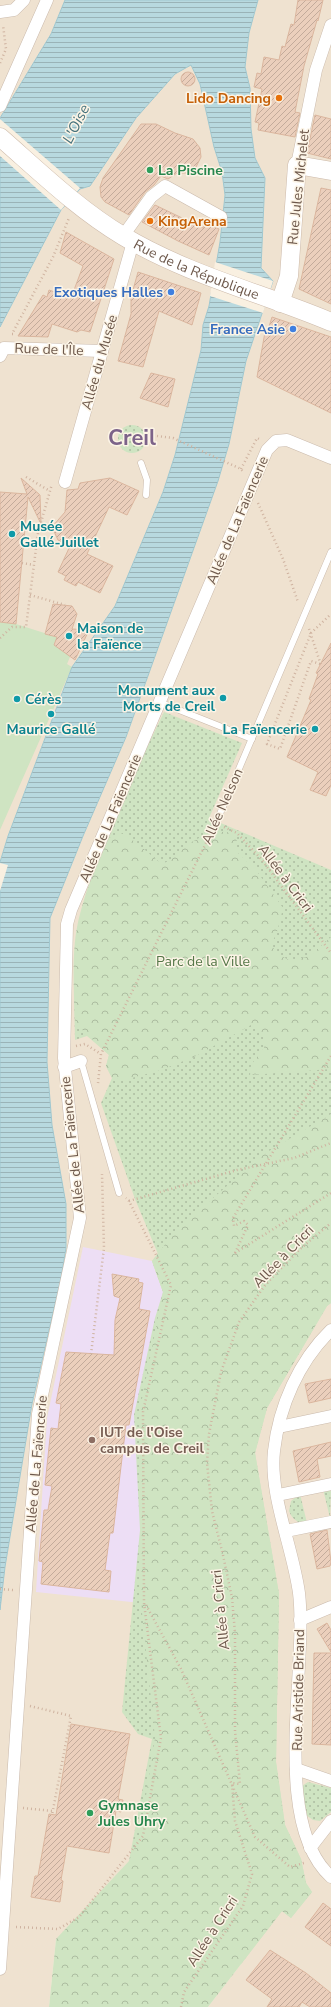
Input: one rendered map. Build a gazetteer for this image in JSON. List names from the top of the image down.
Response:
{
  "streets": {
    "main road": ["Rue Jules Michelet", "Rue de la République"],
    "street": [
      "Rue de l'Île",
      "Allée du Musée",
      "Allée de La Faïencerie",
      "Rue Aristide Briand"
    ],
    "lane": ["Allée Nelson"],
    "path": ["Allée à Cricri"]
  },
  "crossings": [
    ["Rue Jules Michelet", "Rue de la République"],
    ["Rue de la République", "Allée du Musée"],
    ["Rue de l'Île", "Allée du Musée"],
    ["Allée Nelson", "Allée à Cricri"]
  ],
  "districts": ["Creil"],
  "water": ["L'Oise"],
  "parks": ["Parc de la Ville"],
  "places": [
    "Lido Dancing",
    "La Piscine",
    "KingArena",
    "Exotiques Halles",
    "France Asie",
    "Musée Gallé-Juillet",
    "Maison de la Faïence",
    "Monument aux Morts de Creil",
    "Cérès",
    "Maurice Gallé",
    "La Faïencerie",
    "IUT de l'Oise campus de Creil",
    "Gymnase Jules Uhry"
  ]
}
